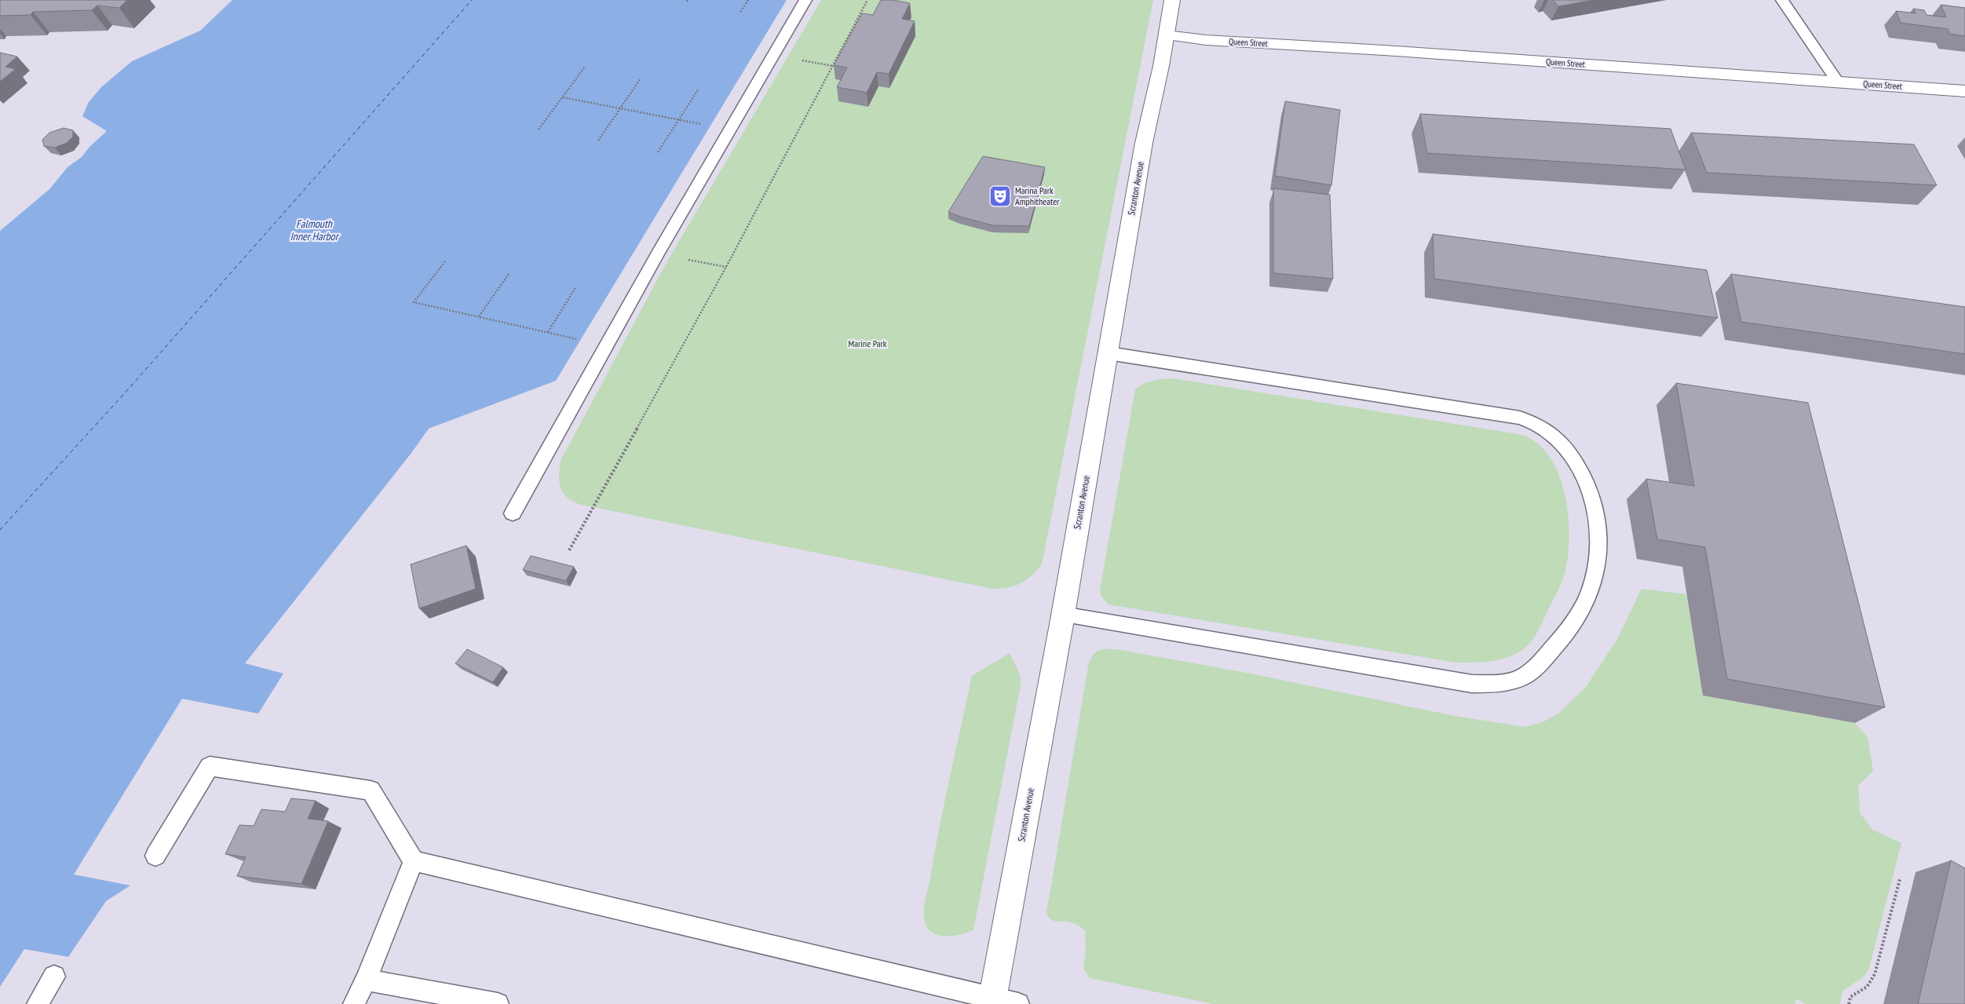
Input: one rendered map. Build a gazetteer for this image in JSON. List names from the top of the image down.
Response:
{
  "streets": {
    "street": ["Queen Street", "Scranton Avenue"]
  },
  "crossings": [
    ["Queen Street", "Scranton Avenue"]
  ],
  "water": ["Falmouth Inner Harbor"],
  "parks": ["Marine Park"],
  "places": {
    "theatre": ["Marina Park Amphitheater"]
  }
}
